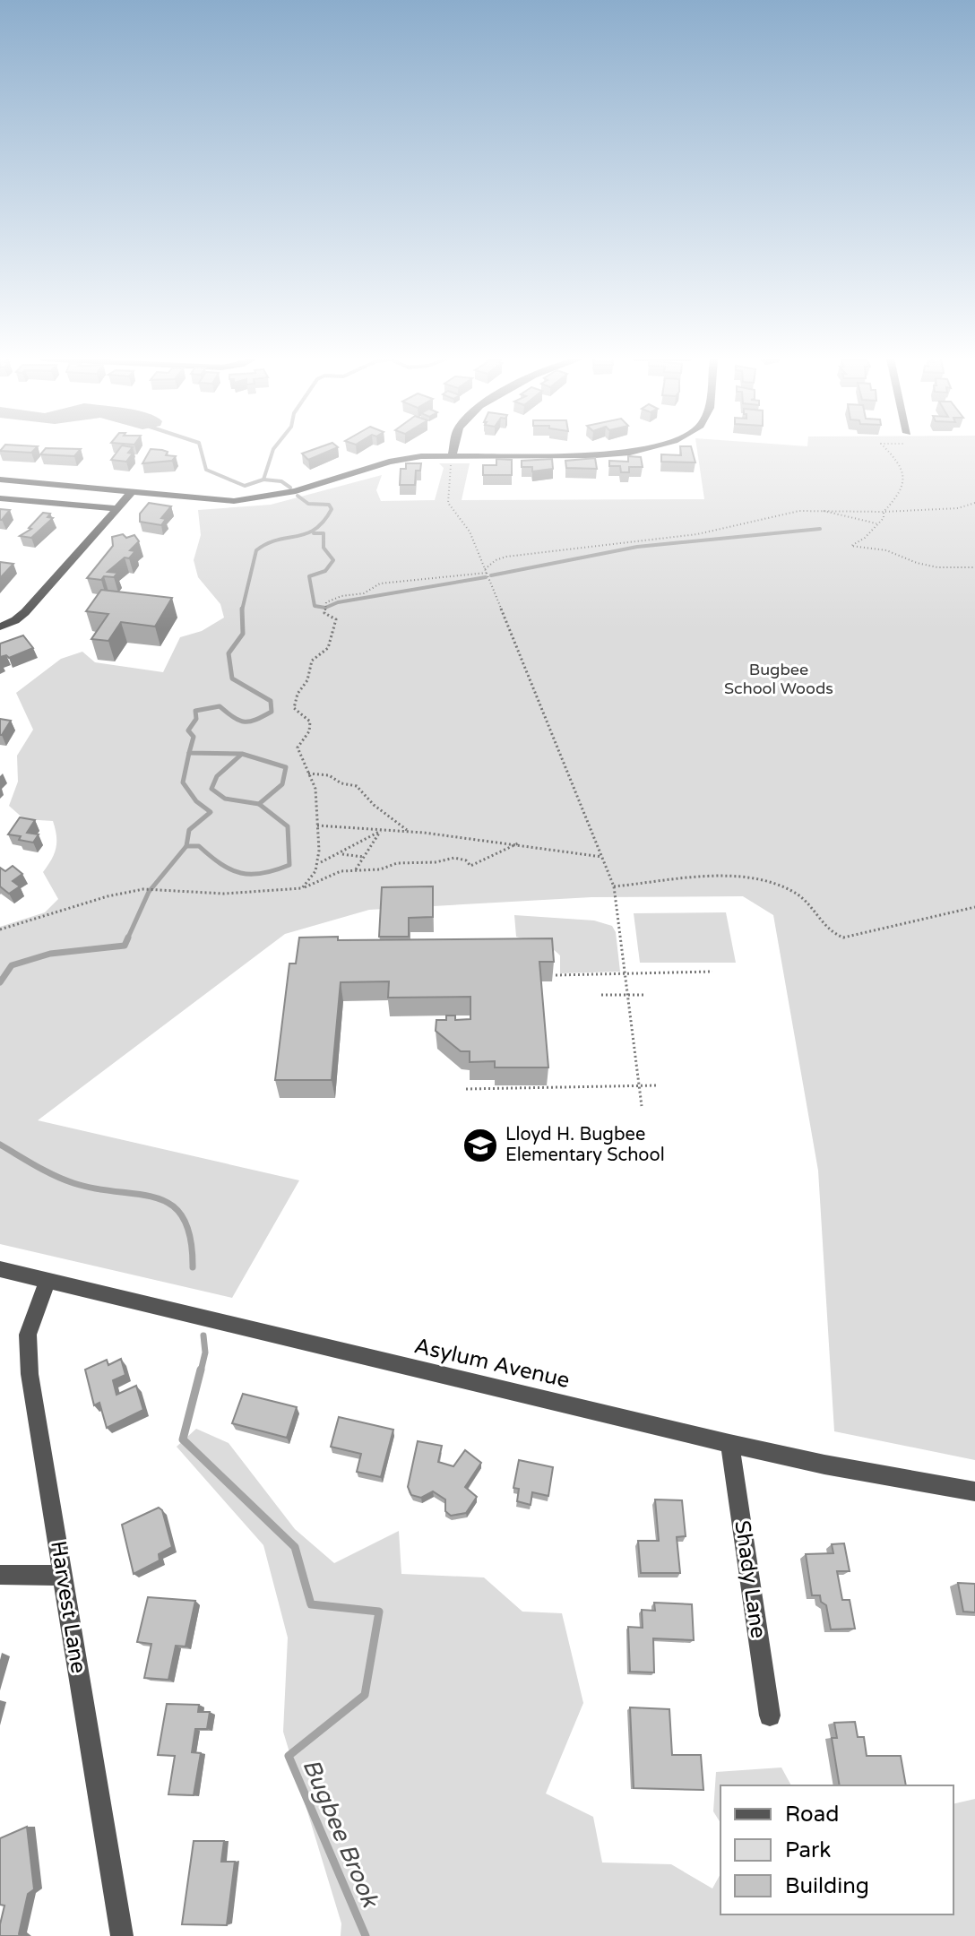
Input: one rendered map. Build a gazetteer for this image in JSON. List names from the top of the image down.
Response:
{
  "streets": {
    "street": ["Asylum Avenue", "Shady Lane", "Harvest Lane"]
  },
  "crossings": [
    ["Asylum Avenue", "Shady Lane"],
    ["Asylum Avenue", "Harvest Lane"]
  ],
  "water": ["Bugbee Brook"],
  "parks": ["Bugbee School Woods"],
  "places": {
    "school or university": ["Lloyd H. Bugbee Elementary School"]
  },
  "legend": ["Road", "Park", "Building"]
}
